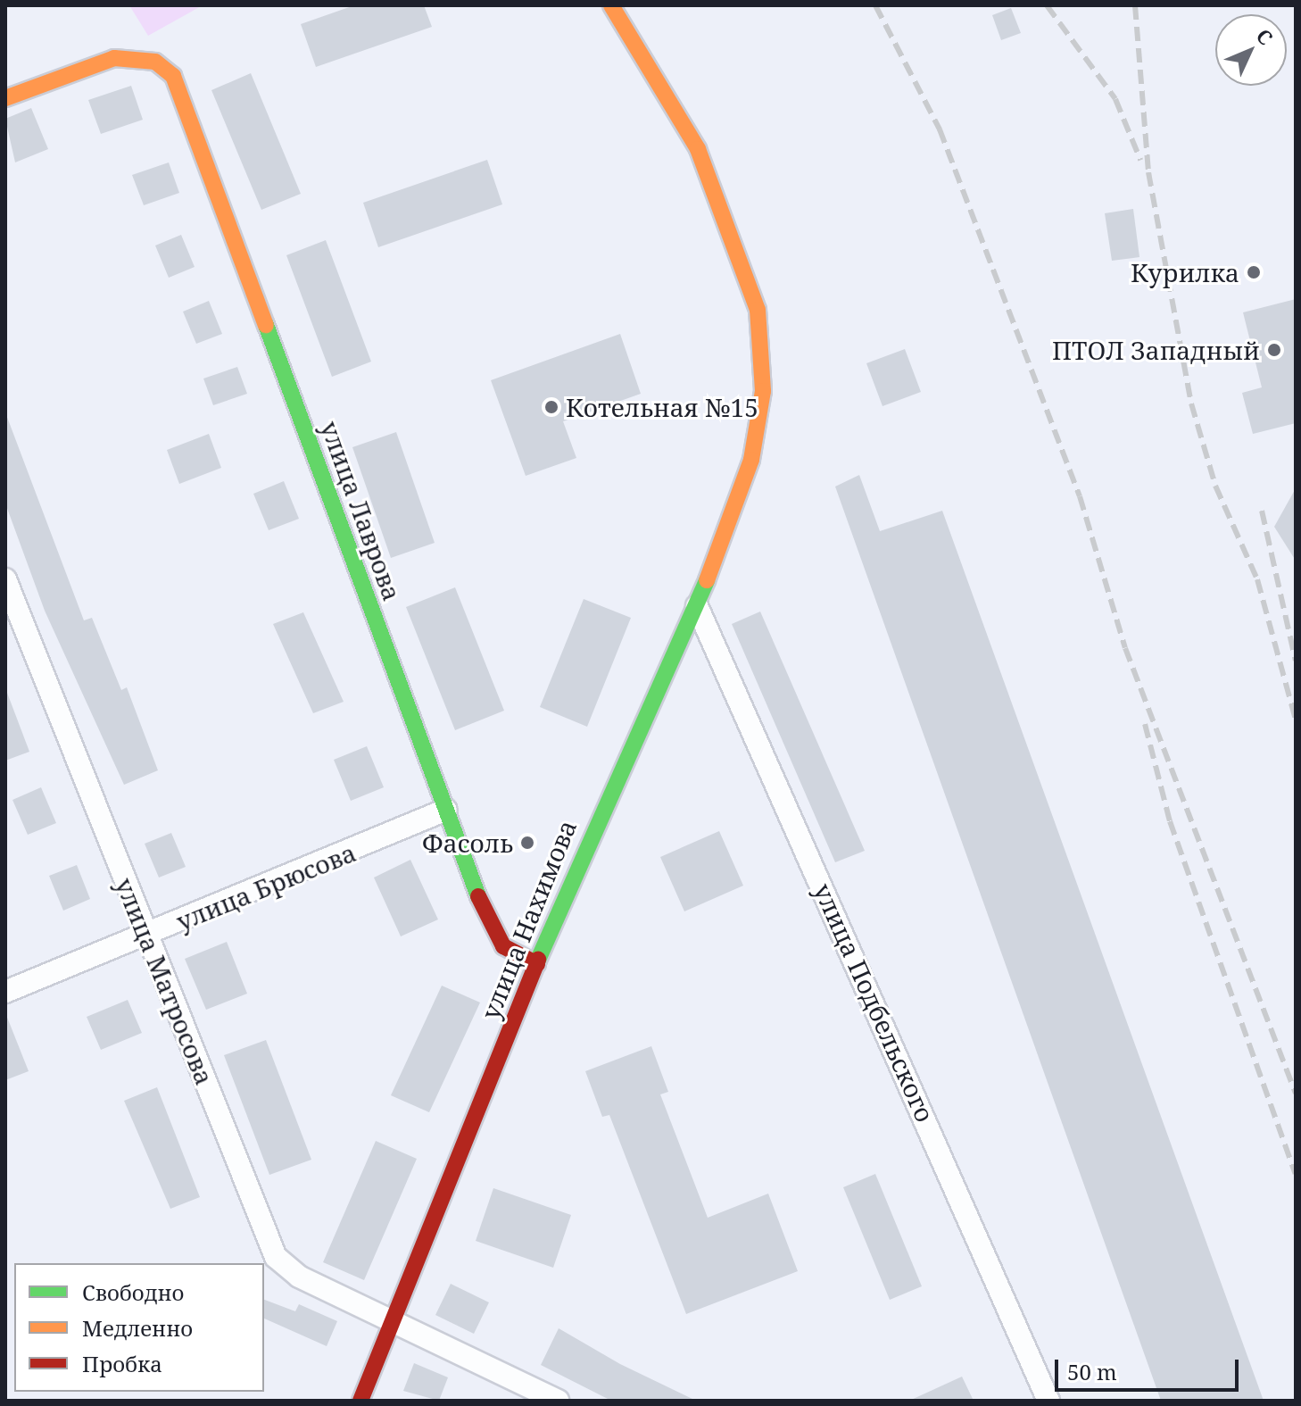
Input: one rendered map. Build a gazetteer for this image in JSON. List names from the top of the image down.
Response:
{
  "streets": {
    "street": [
      "улица Лаврова",
      "улица Брюсова",
      "улица Нахимова",
      "улица Матросова",
      "улица Подбельского"
    ]
  },
  "crossings": [
    ["улица Лаврова", "улица Брюсова"],
    ["улица Лаврова", "улица Нахимова"],
    ["улица Брюсова", "улица Матросова"],
    ["улица Нахимова", "улица Матросова"],
    ["улица Нахимова", "улица Подбельского"]
  ],
  "places": [
    "Курилка",
    "ПТОЛ Западный",
    "Котельная №15",
    "Фасоль"
  ],
  "legend": ["Свободно", "Медленно", "Пробка"],
  "scale_bar": "50 m",
  "north": "top right"
}
